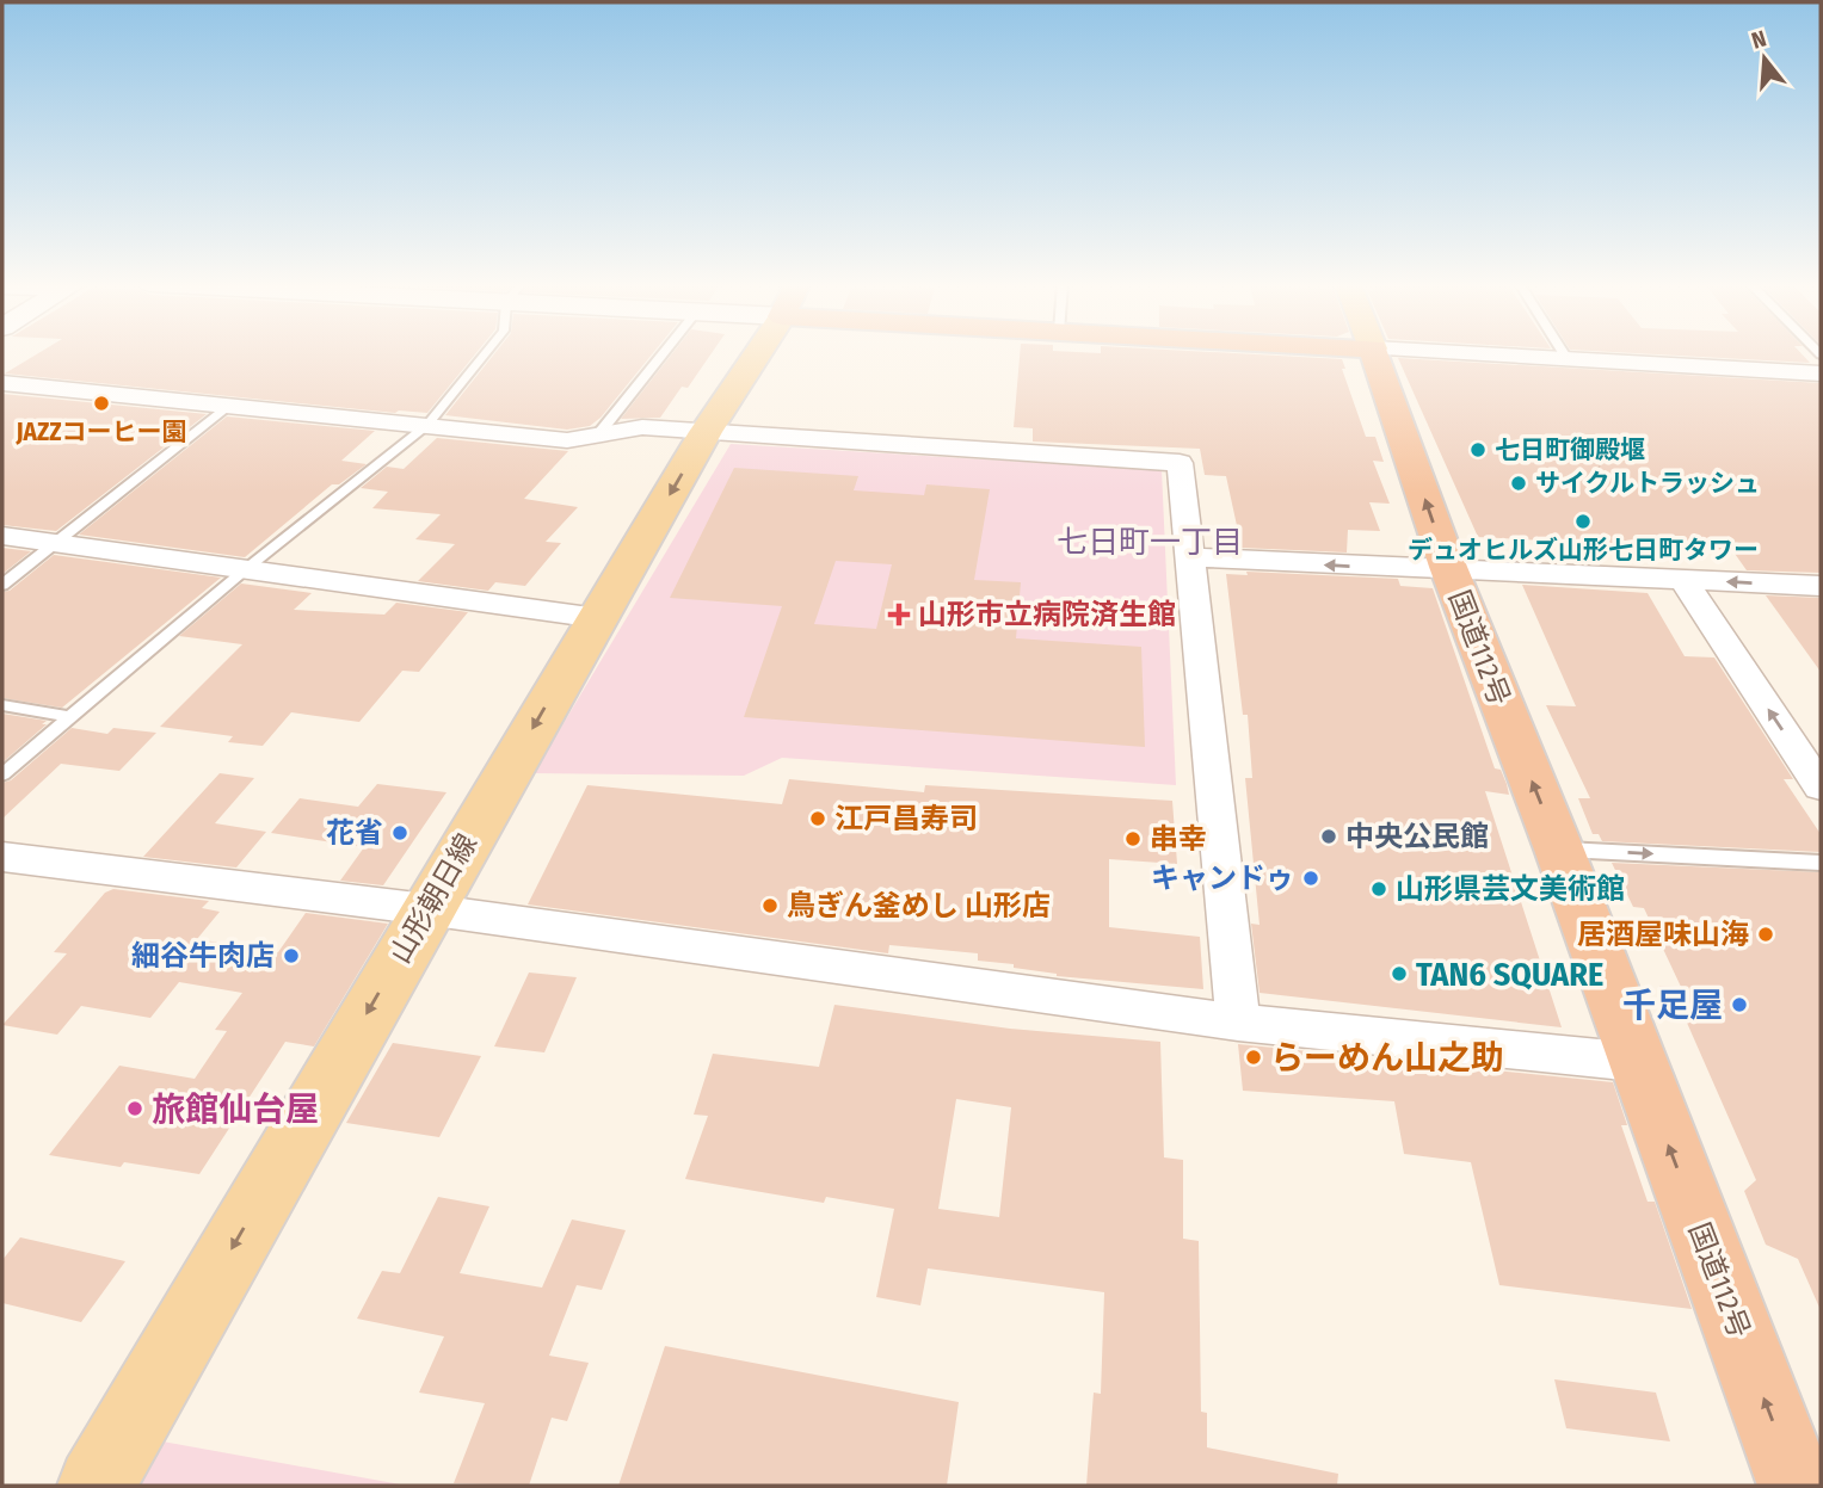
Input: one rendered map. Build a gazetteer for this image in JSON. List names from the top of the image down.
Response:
{
  "streets": {
    "highway": ["国道112号"],
    "main road": ["山形朝日線"]
  },
  "one_way": ["国道112号", "山形朝日線"],
  "districts": ["七日町一丁目"],
  "places": {
    "other": [
      "JAZZコーヒー園",
      "七日町御殿堰",
      "サイクルトラッシュ",
      "デュオヒルズ山形七日町タワー",
      "江戸昌寿司",
      "花省",
      "中央公民館",
      "串幸",
      "キャンドゥ",
      "山形県芸文美術館",
      "鳥ぎん釜めし 山形店",
      "居酒屋味山海",
      "細谷牛肉店",
      "TAN6 SQUARE",
      "千足屋",
      "らーめん山之助",
      "旅館仙台屋"
    ],
    "health": ["山形市立病院済生館"]
  },
  "north": "top"
}
